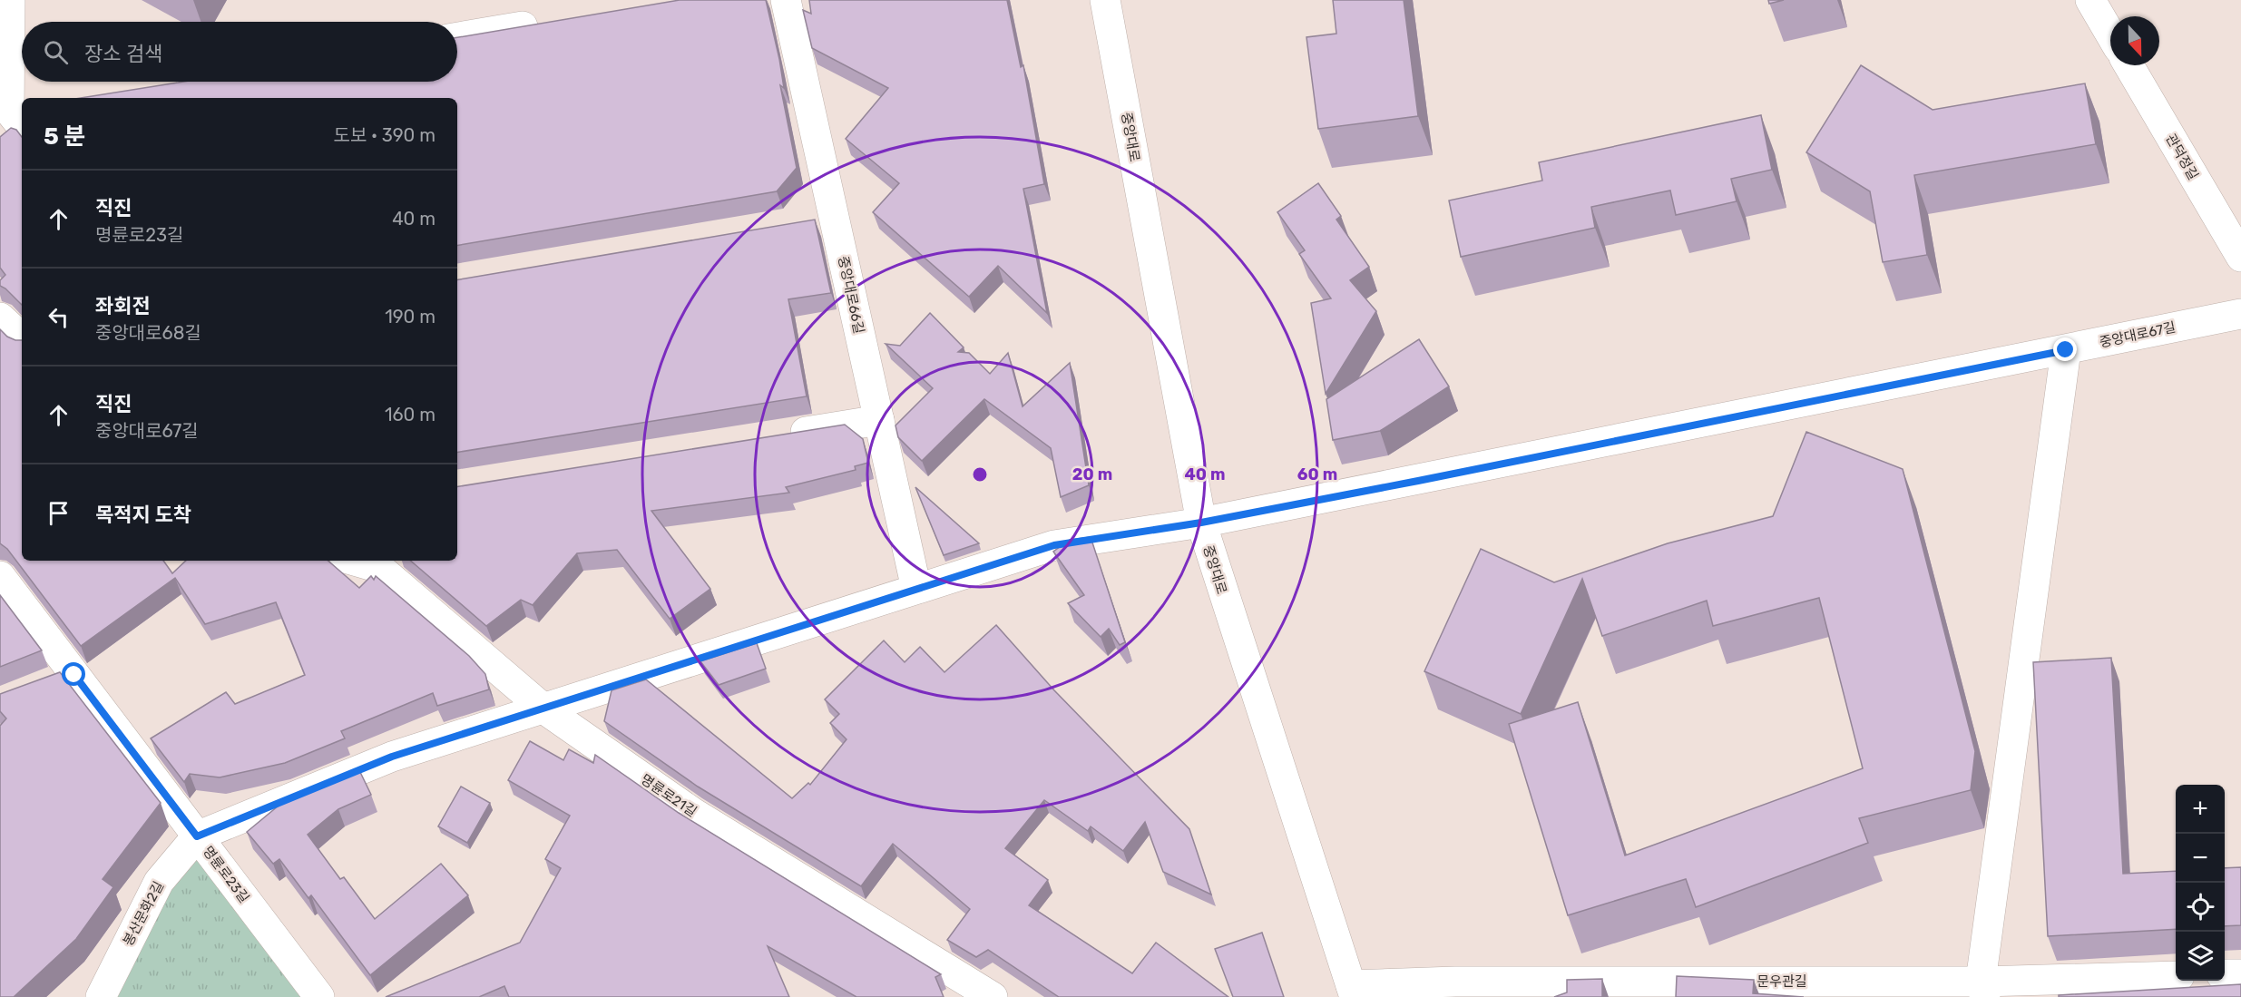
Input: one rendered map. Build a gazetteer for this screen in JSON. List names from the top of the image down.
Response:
{
  "streets": {
    "street": [
      "중앙대로",
      "관덕정길",
      "중앙대로66길",
      "중앙대로67길",
      "명륜로21길",
      "명륜로23길",
      "봉산문화2길",
      "문우관길"
    ]
  },
  "crossings": [
    ["중앙대로", "중앙대로67길"],
    ["중앙대로", "문우관길"],
    ["중앙대로66길", "중앙대로67길"],
    ["중앙대로67길", "명륜로21길"],
    ["중앙대로67길", "명륜로23길"],
    ["중앙대로67길", "봉산문화2길"],
    ["명륜로23길", "봉산문화2길"]
  ],
  "north": "bottom",
  "page": {
    "search": "장소 검색",
    "heading": ["5 분", "도보 · 390 m"],
    "list": [
      ["직진", "명륜로23길", "40 m"],
      ["좌회전", "중앙대로68길", "190 m"],
      ["직진", "중앙대로67길", "160 m"],
      "목적지 도착"
    ],
    "map_buttons": ["+", "−"]
  },
  "rings": ["20 m", "40 m", "60 m"]
}
